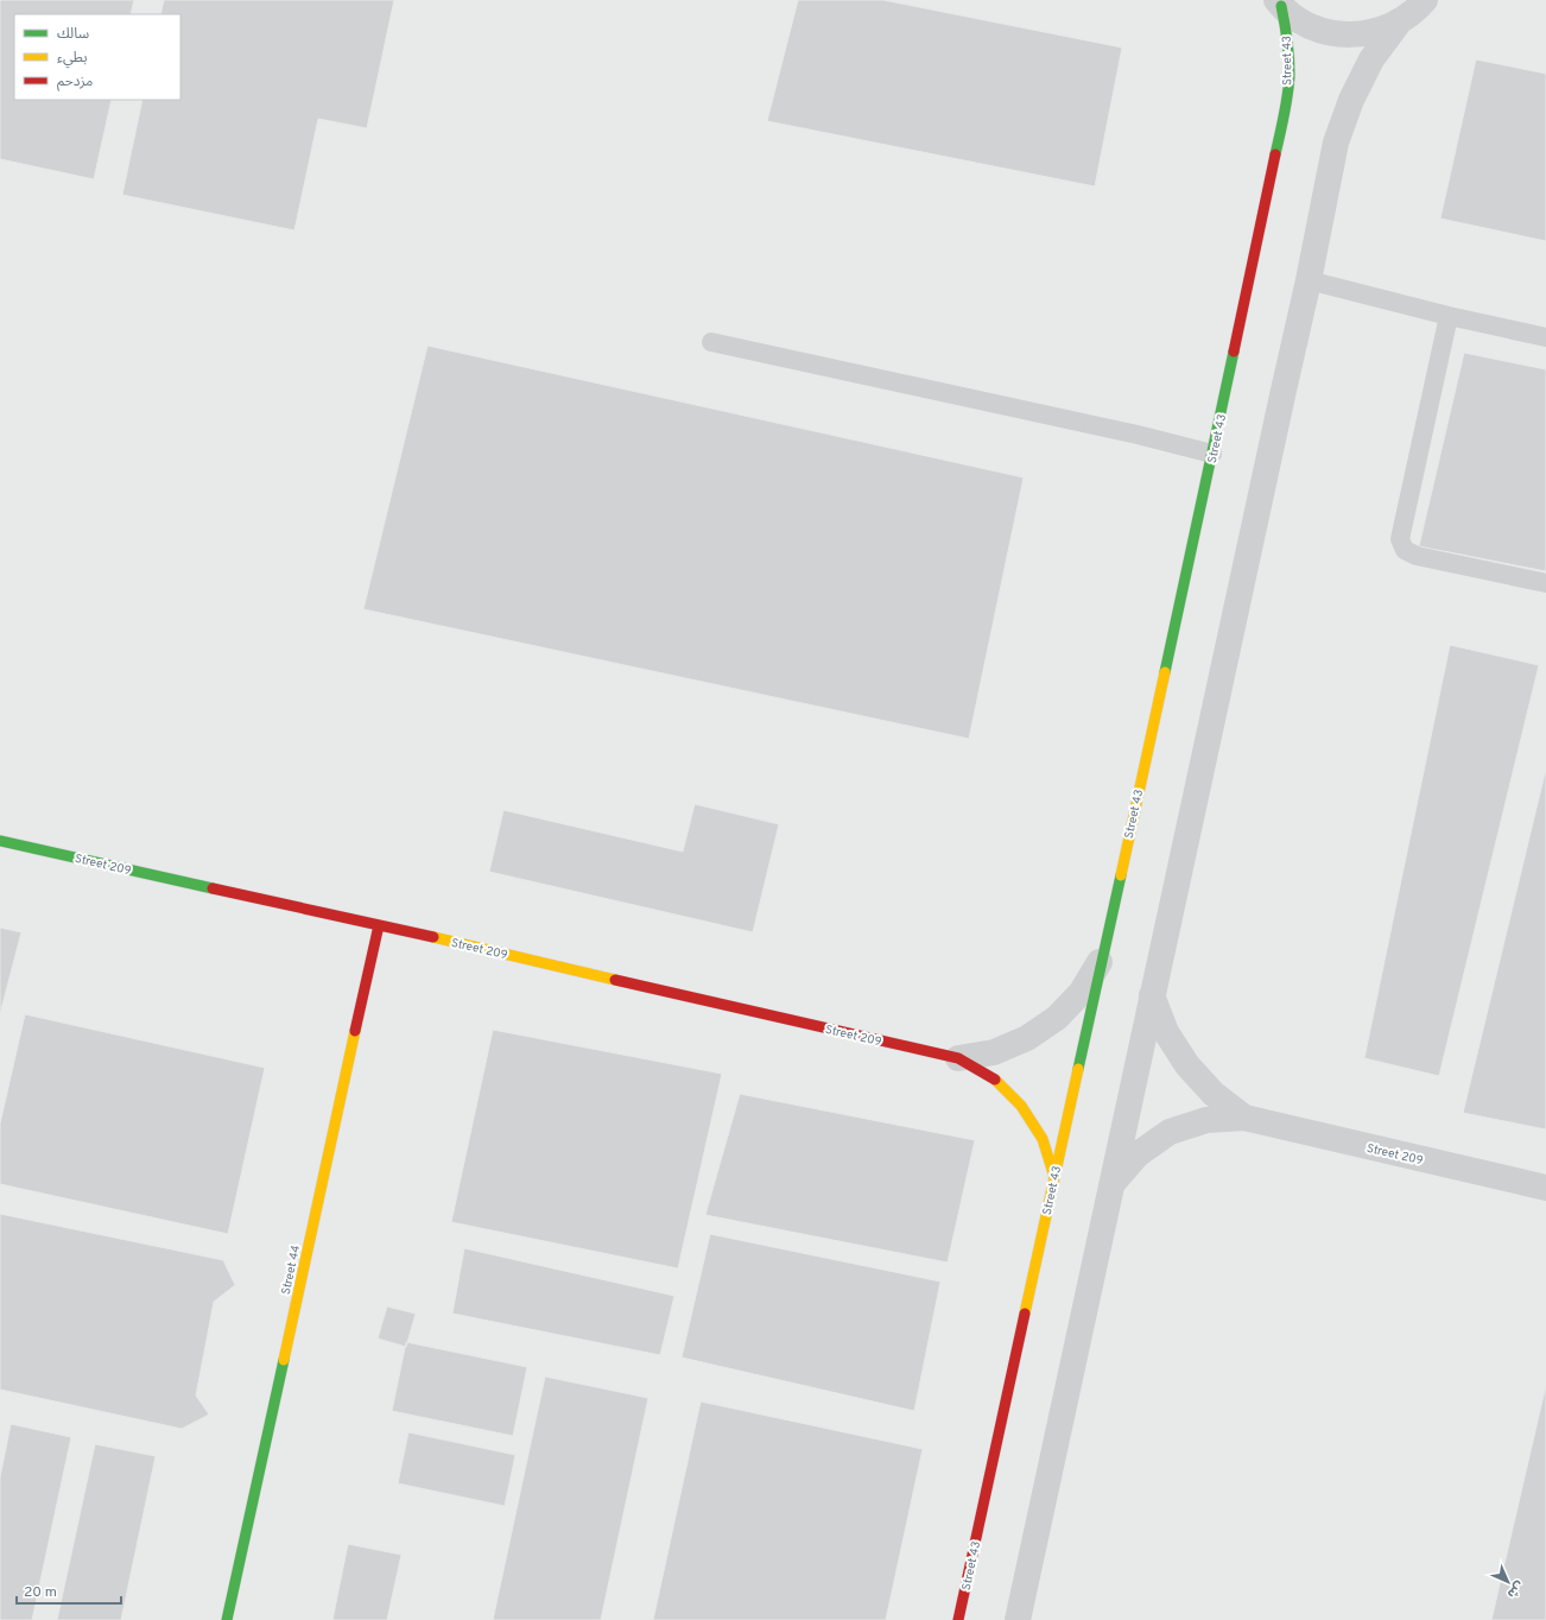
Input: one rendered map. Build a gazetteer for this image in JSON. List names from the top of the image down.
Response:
{
  "streets": {
    "street": ["Street 43", "Street 209", "Street 44"]
  },
  "crossings": [
    ["Street 43", "Street 209"],
    ["Street 209", "Street 44"]
  ],
  "legend": ["سالك", "بطيء", "مزدحم"],
  "scale_bar": "20 m",
  "north": "bottom right"
}
